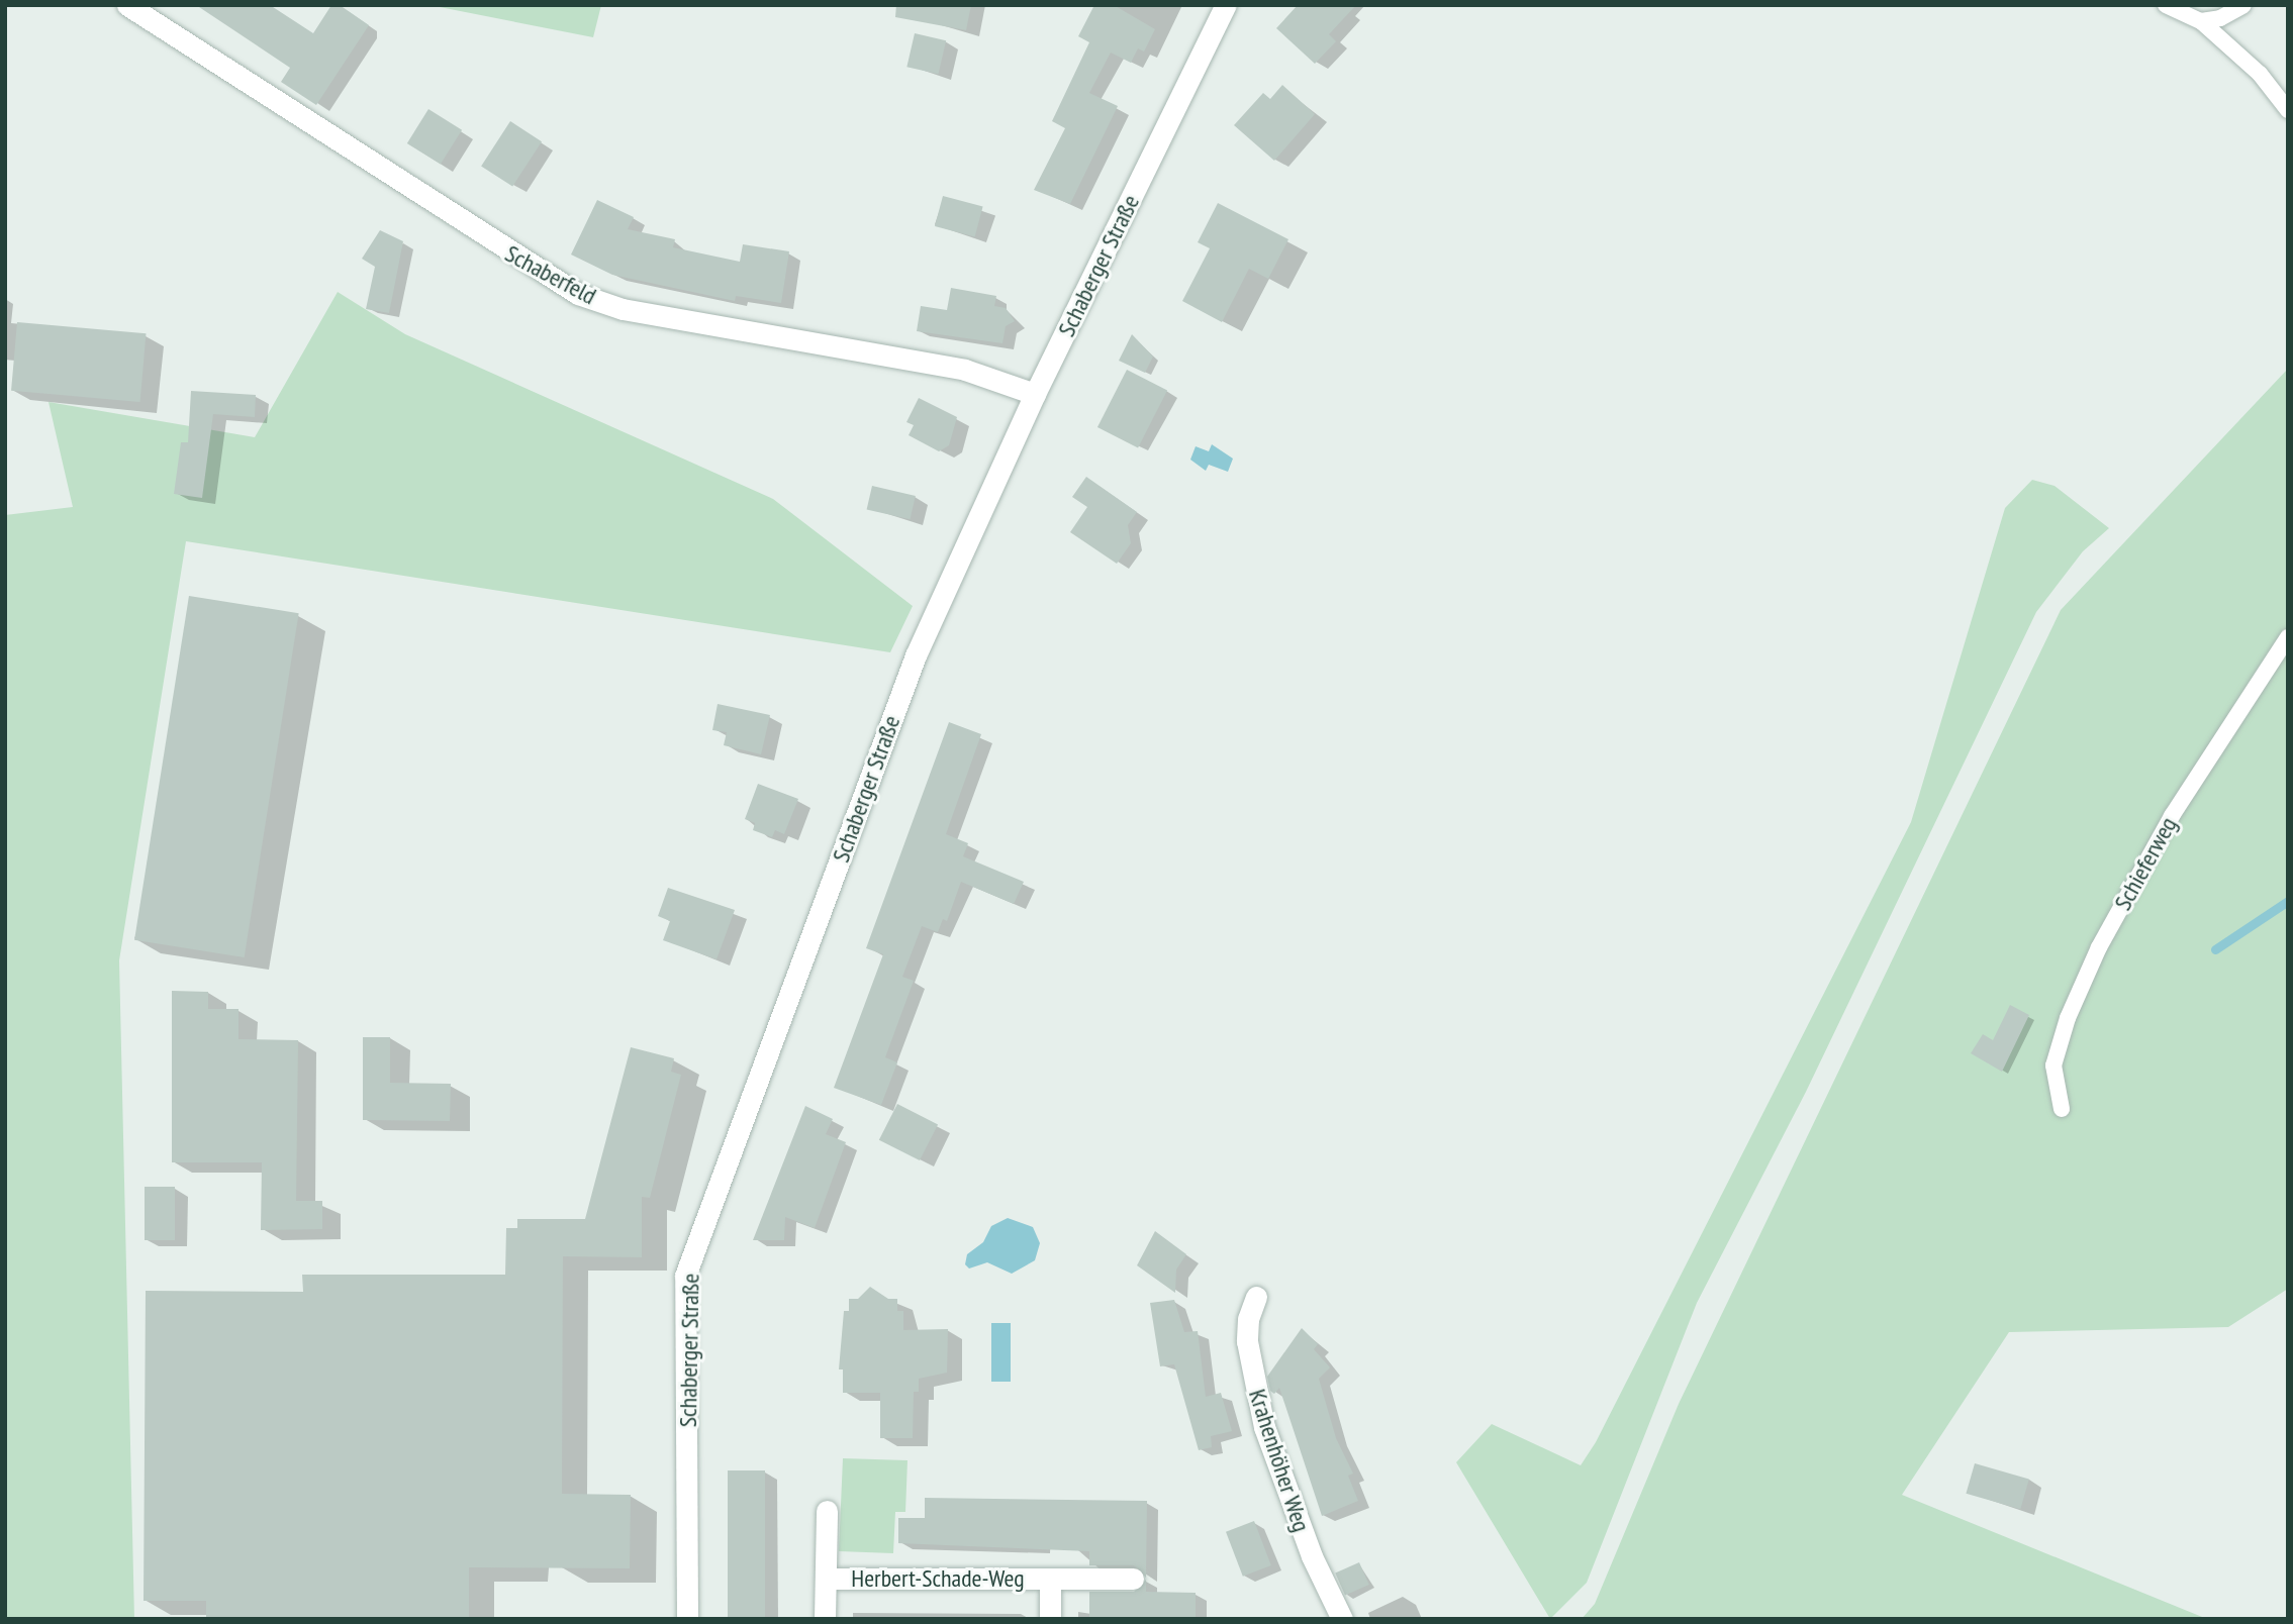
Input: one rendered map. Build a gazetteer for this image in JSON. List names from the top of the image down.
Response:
{
  "streets": {
    "street": [
      "Schaberger Straße",
      "Schaberfeld",
      "Krahenhöher Weg",
      "Herbert-Schade-Weg"
    ],
    "lane": ["Schieferweg"]
  },
  "crossings": [
    ["Schaberger Straße", "Schaberfeld"]
  ]
}
